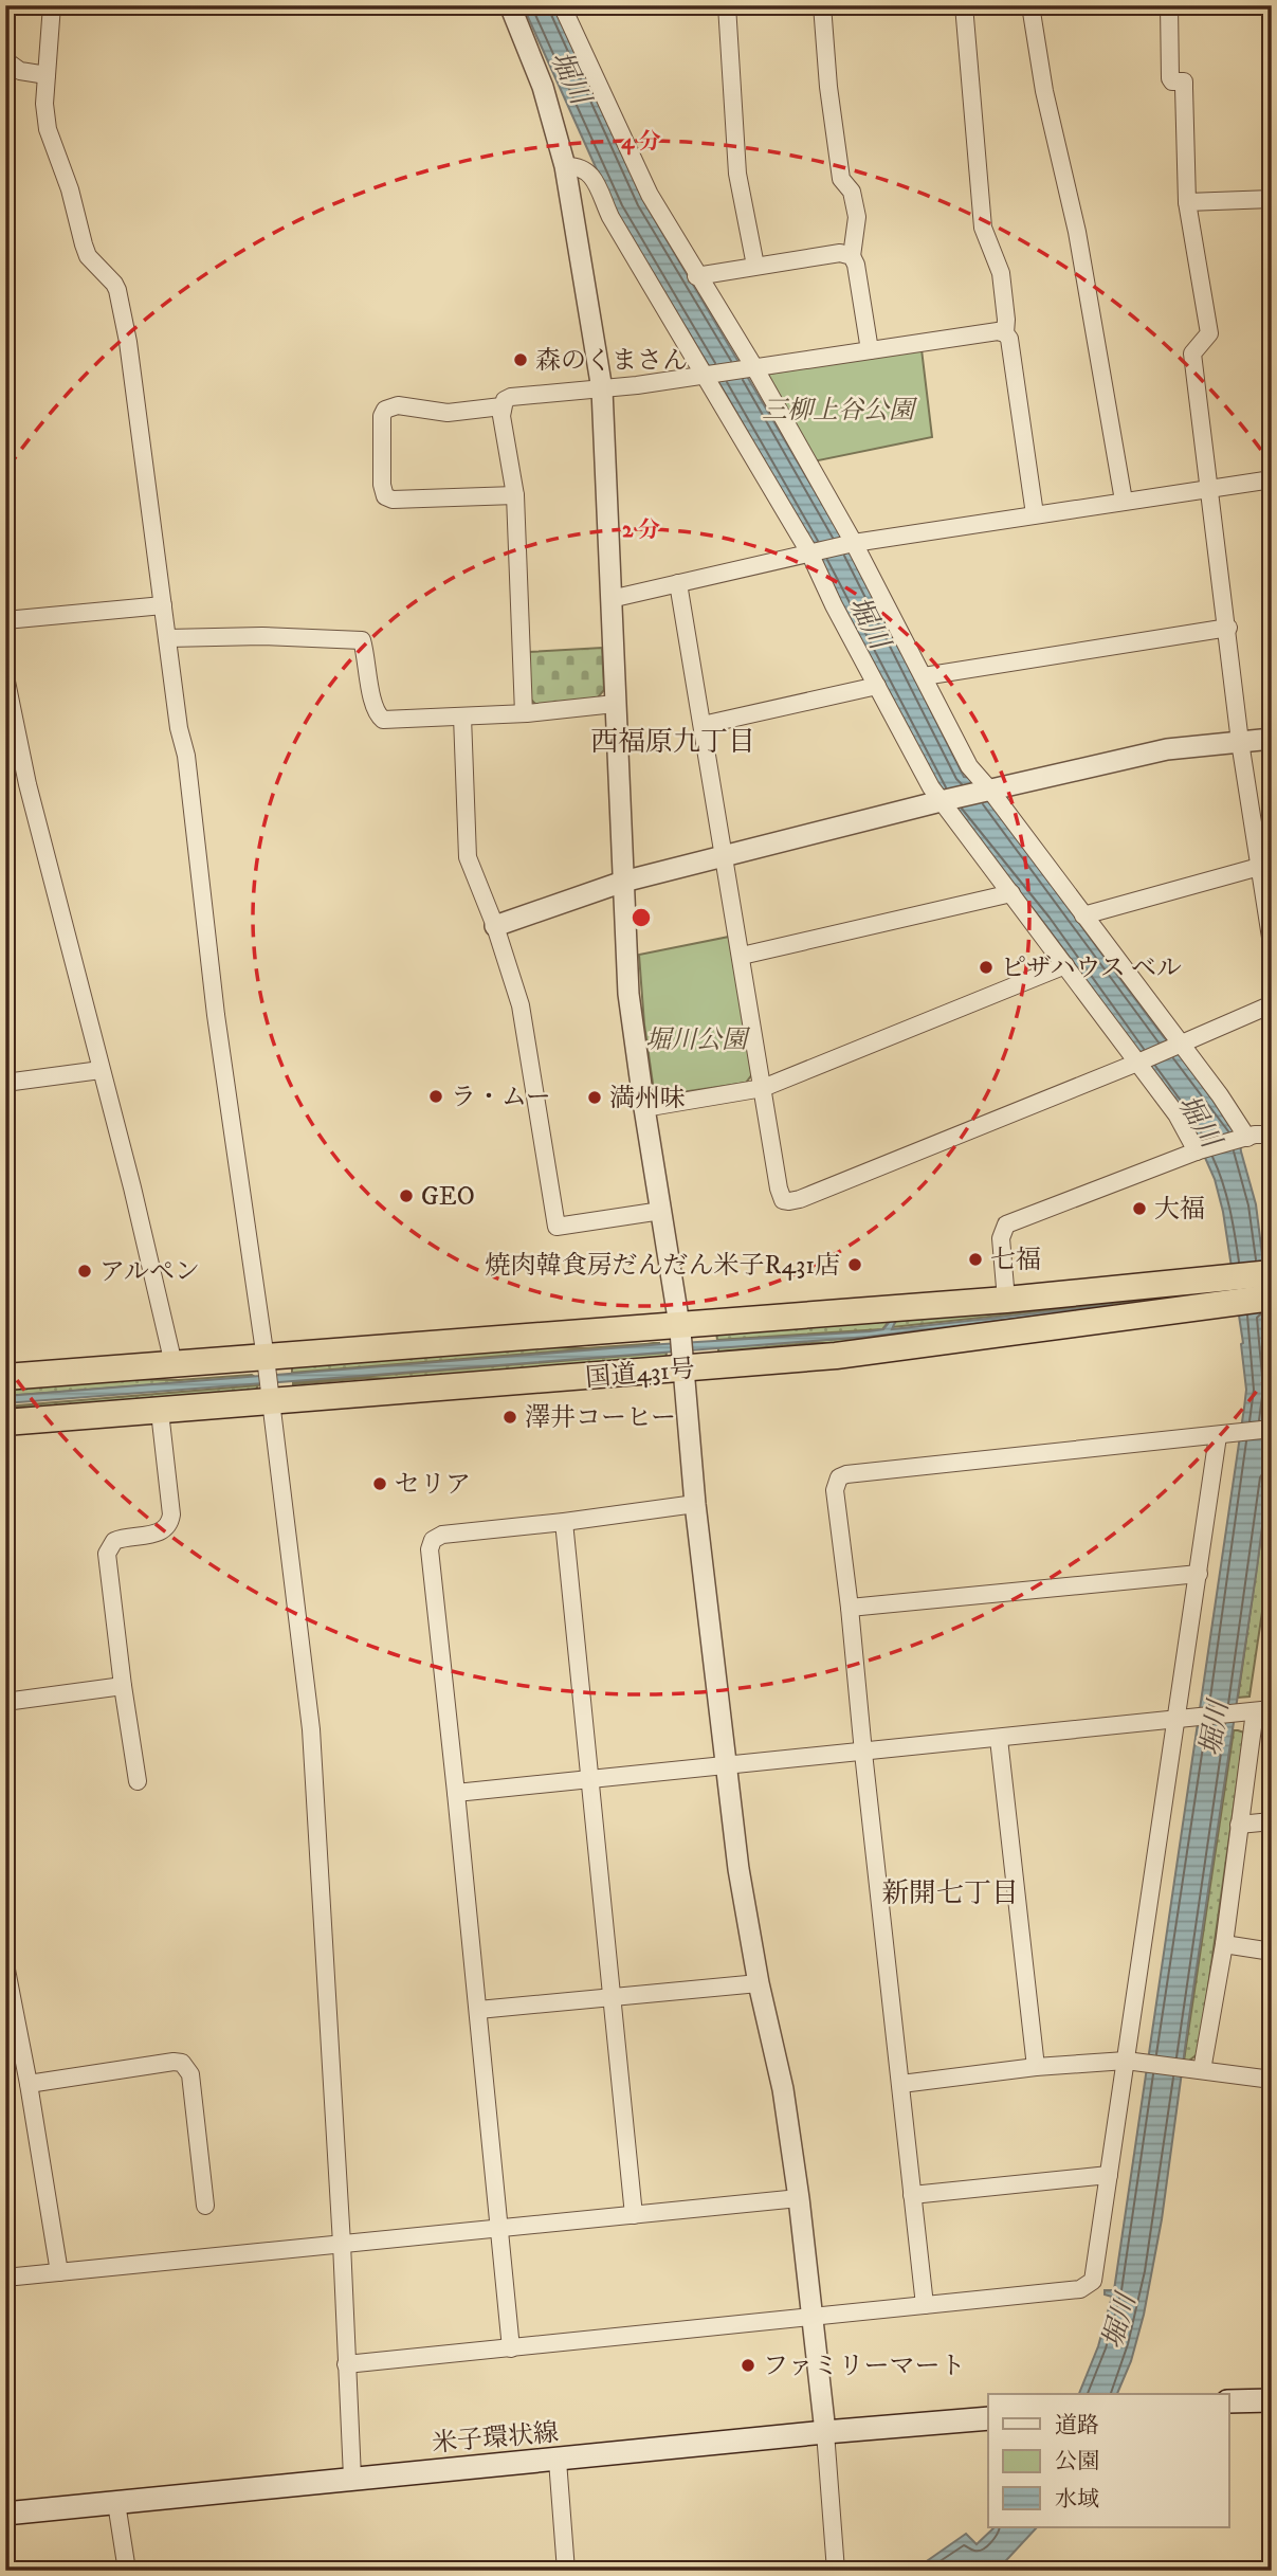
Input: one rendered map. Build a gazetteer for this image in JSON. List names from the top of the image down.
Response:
{
  "streets": {
    "highway": ["国道431号"],
    "main road": ["米子環状線"]
  },
  "districts": ["西福原九丁目", "新開七丁目"],
  "water": ["堀川"],
  "parks": ["三柳上谷公園", "堀川公園"],
  "places": [
    "森のくまさん",
    "ピザハウス ベル",
    "ラ・ムー",
    "満州味",
    "GEO",
    "大福",
    "七福",
    "焼肉韓食房だんだん米子R431店",
    "アルペン",
    "澤井コーヒー",
    "セリア",
    "ファミリーマート"
  ],
  "legend": ["道路", "公園", "水域"],
  "rings": ["4 分", "2 分"]
}
